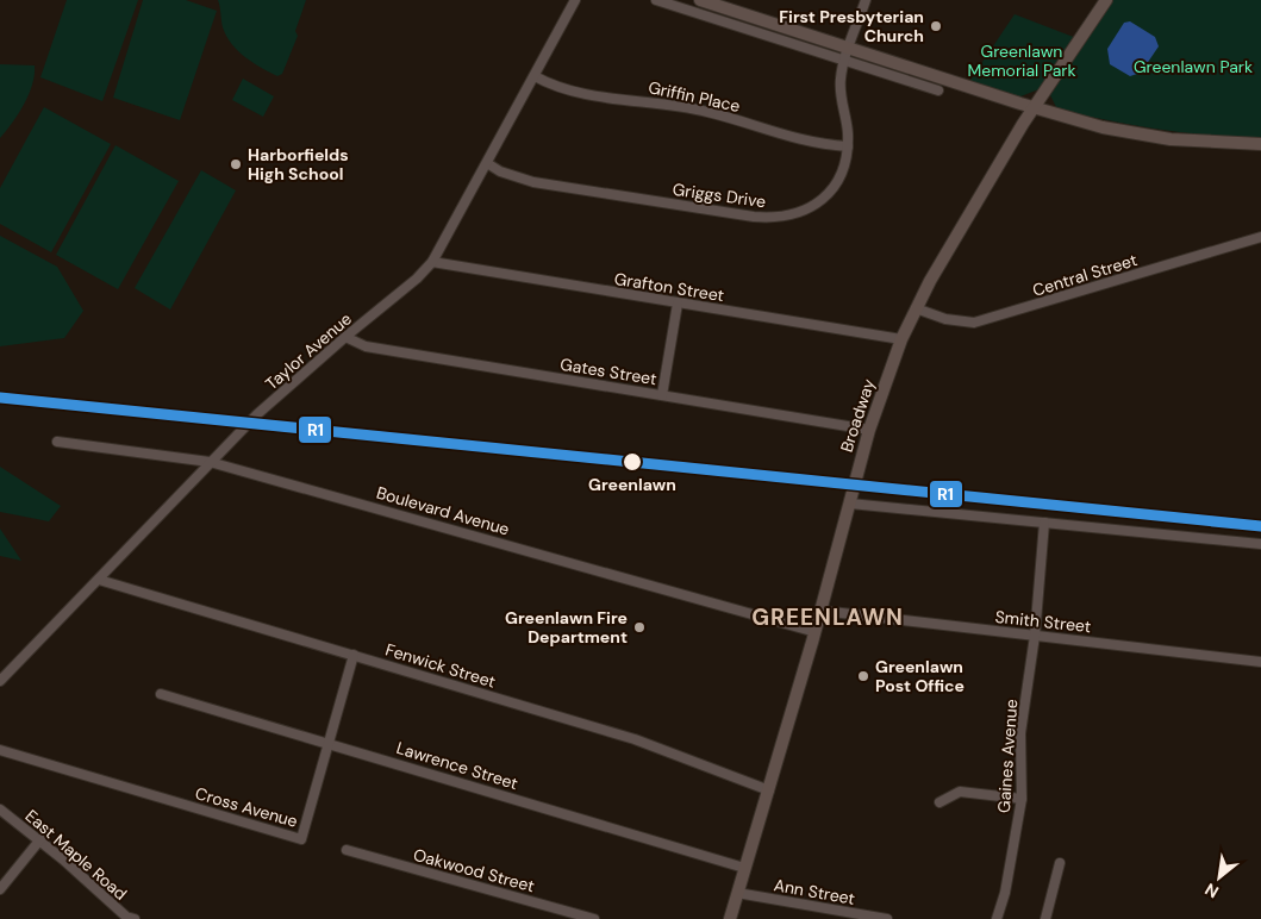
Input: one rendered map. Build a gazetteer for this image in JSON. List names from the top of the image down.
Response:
{
  "streets": {
    "main road": ["Broadway"],
    "street": [
      "Griffin Place",
      "Griggs Drive",
      "Central Street",
      "Grafton Street",
      "Taylor Avenue",
      "Gates Street",
      "Boulevard Avenue",
      "Smith Street",
      "Fenwick Street",
      "Gaines Avenue",
      "Lawrence Street",
      "Cross Avenue",
      "East Maple Road",
      "Oakwood Street",
      "Ann Street"
    ]
  },
  "crossings": [
    ["Griffin Place", "Griggs Drive"],
    ["Griffin Place", "Taylor Avenue"],
    ["Griggs Drive", "Taylor Avenue"],
    ["Central Street", "Broadway"],
    ["Grafton Street", "Taylor Avenue"],
    ["Grafton Street", "Broadway"],
    ["Taylor Avenue", "Gates Street"],
    ["Taylor Avenue", "Boulevard Avenue"],
    ["Taylor Avenue", "Fenwick Street"],
    ["Gates Street", "Broadway"],
    ["Broadway", "Boulevard Avenue"],
    ["Broadway", "Smith Street"],
    ["Broadway", "Fenwick Street"],
    ["Broadway", "Lawrence Street"],
    ["Broadway", "Ann Street"],
    ["Smith Street", "Gaines Avenue"],
    ["Fenwick Street", "Cross Avenue"],
    ["Lawrence Street", "Cross Avenue"]
  ],
  "districts": ["GREENLAWN"],
  "parks": ["Greenlawn Memorial Park", "Greenlawn Park"],
  "places": [
    "First Presbyterian Church",
    "Harborfields High School",
    "Greenlawn",
    "Greenlawn Fire Department",
    "Greenlawn Post Office"
  ],
  "lines": ["transit line R1"],
  "north": "bottom left"
}
